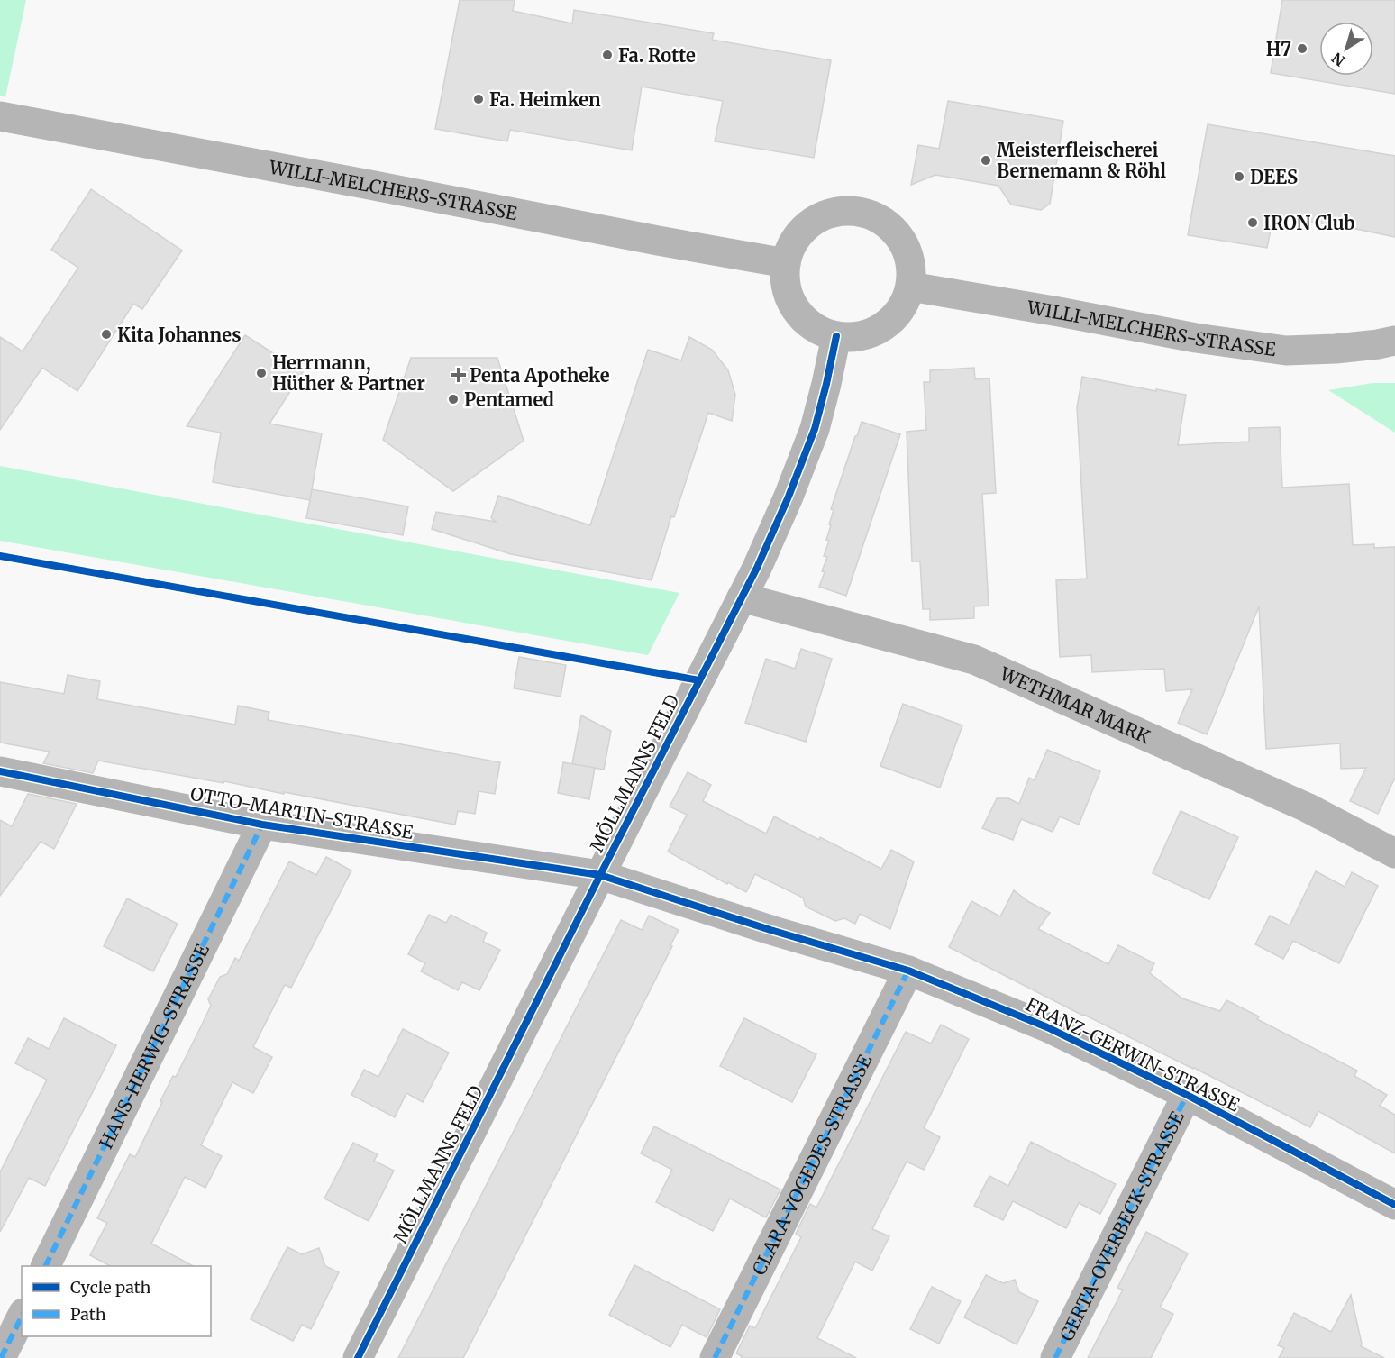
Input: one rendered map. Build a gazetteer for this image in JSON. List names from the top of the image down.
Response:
{
  "streets": {
    "street": [
      "WILLI-MELCHERS-STRASSE",
      "WETHMAR MARK",
      "MÖLLMANNS FELD",
      "OTTO-MARTIN-STRASSE",
      "HANS-HERWIG-STRASSE",
      "FRANZ-GERWIN-STRASSE",
      "CLARA-VOGEDES-STRASSE",
      "GERTA-OVERBECK-STRASSE"
    ]
  },
  "crossings": [
    ["WILLI-MELCHERS-STRASSE", "MÖLLMANNS FELD"],
    ["WETHMAR MARK", "MÖLLMANNS FELD"],
    ["MÖLLMANNS FELD", "OTTO-MARTIN-STRASSE"],
    ["MÖLLMANNS FELD", "FRANZ-GERWIN-STRASSE"],
    ["OTTO-MARTIN-STRASSE", "HANS-HERWIG-STRASSE"],
    ["OTTO-MARTIN-STRASSE", "FRANZ-GERWIN-STRASSE"],
    ["FRANZ-GERWIN-STRASSE", "CLARA-VOGEDES-STRASSE"],
    ["FRANZ-GERWIN-STRASSE", "GERTA-OVERBECK-STRASSE"]
  ],
  "places": {
    "other": [
      "H7",
      "Fa. Rotte",
      "Fa. Heimken",
      "Meisterfleischerei Bernemann & Röhl",
      "DEES",
      "IRON Club",
      "Kita Johannes",
      "Herrmann, Hüther & Partner",
      "Pentamed"
    ],
    "health": ["Penta Apotheke"]
  },
  "legend": ["Cycle path", "Path"],
  "north": "bottom left"
}
